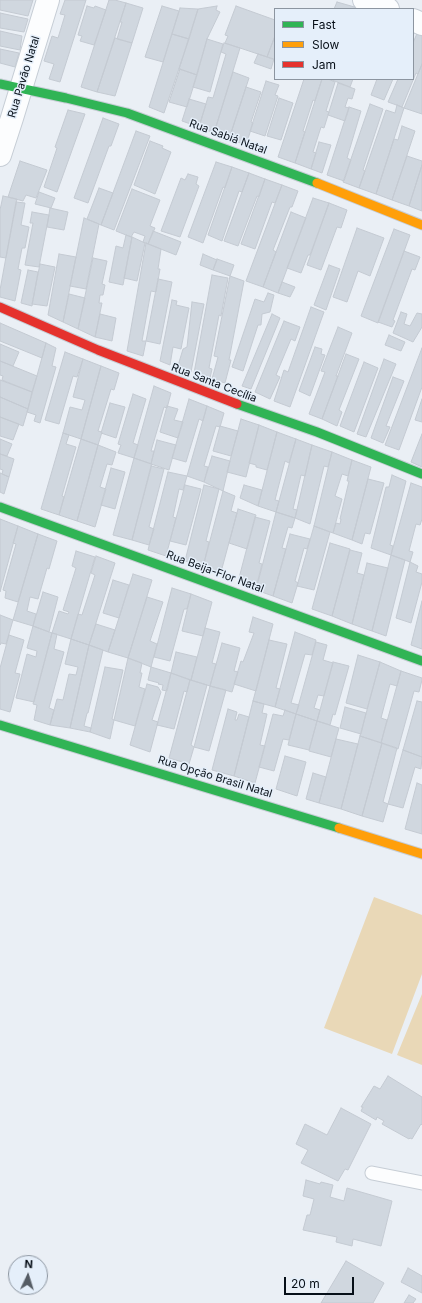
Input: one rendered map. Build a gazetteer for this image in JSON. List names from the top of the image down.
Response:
{
  "streets": {
    "street": [
      "Rua Pavão Natal",
      "Rua Sabiá Natal",
      "Rua Santa Cecília",
      "Rua Beija-Flor Natal",
      "Rua Opção Brasil Natal"
    ]
  },
  "crossings": [
    ["Rua Pavão Natal", "Rua Sabiá Natal"]
  ],
  "legend": ["Fast", "Slow", "Jam"],
  "scale_bar": "20 m",
  "north": "top"
}
